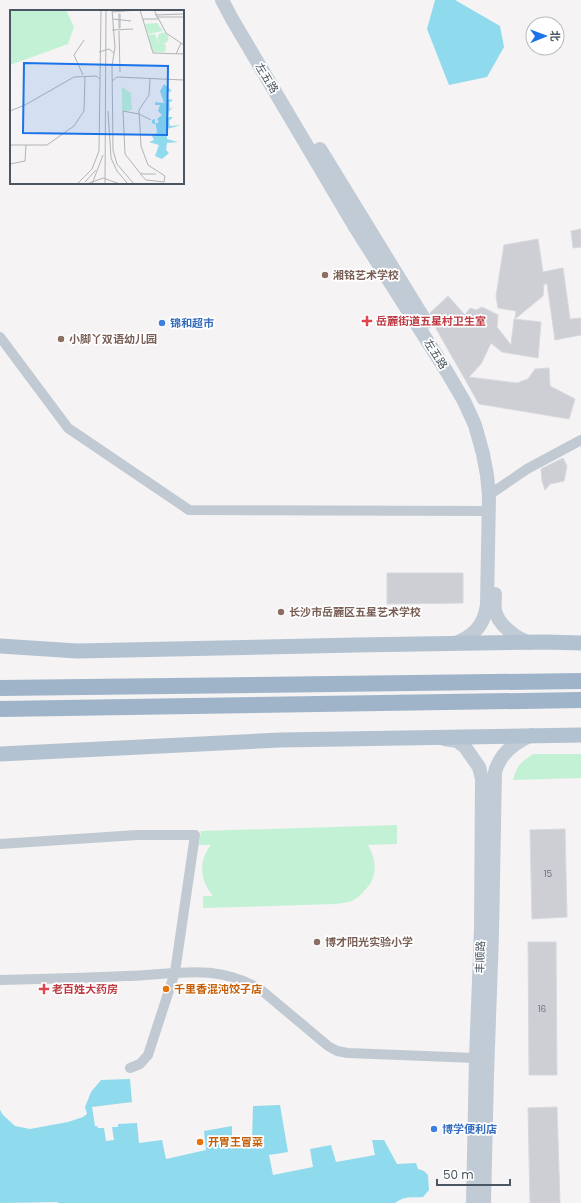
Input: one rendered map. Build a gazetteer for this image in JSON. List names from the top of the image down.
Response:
{
  "streets": {
    "main road": ["左五路", "丰顺路"]
  },
  "places": {
    "other": [
      "湘铭艺术学校",
      "锦和超市",
      "小脚丫双语幼儿园",
      "长沙市岳麓区五星艺术学校",
      "博才阳光实验小学",
      "千里香混沌饺子店",
      "博学便利店",
      "开胃王冒菜"
    ],
    "health": ["岳麓街道五星村卫生室", "老百姓大药房"]
  },
  "house_numbers": ["15", "16"],
  "scale_bar": "50 m",
  "north": "right"
}
